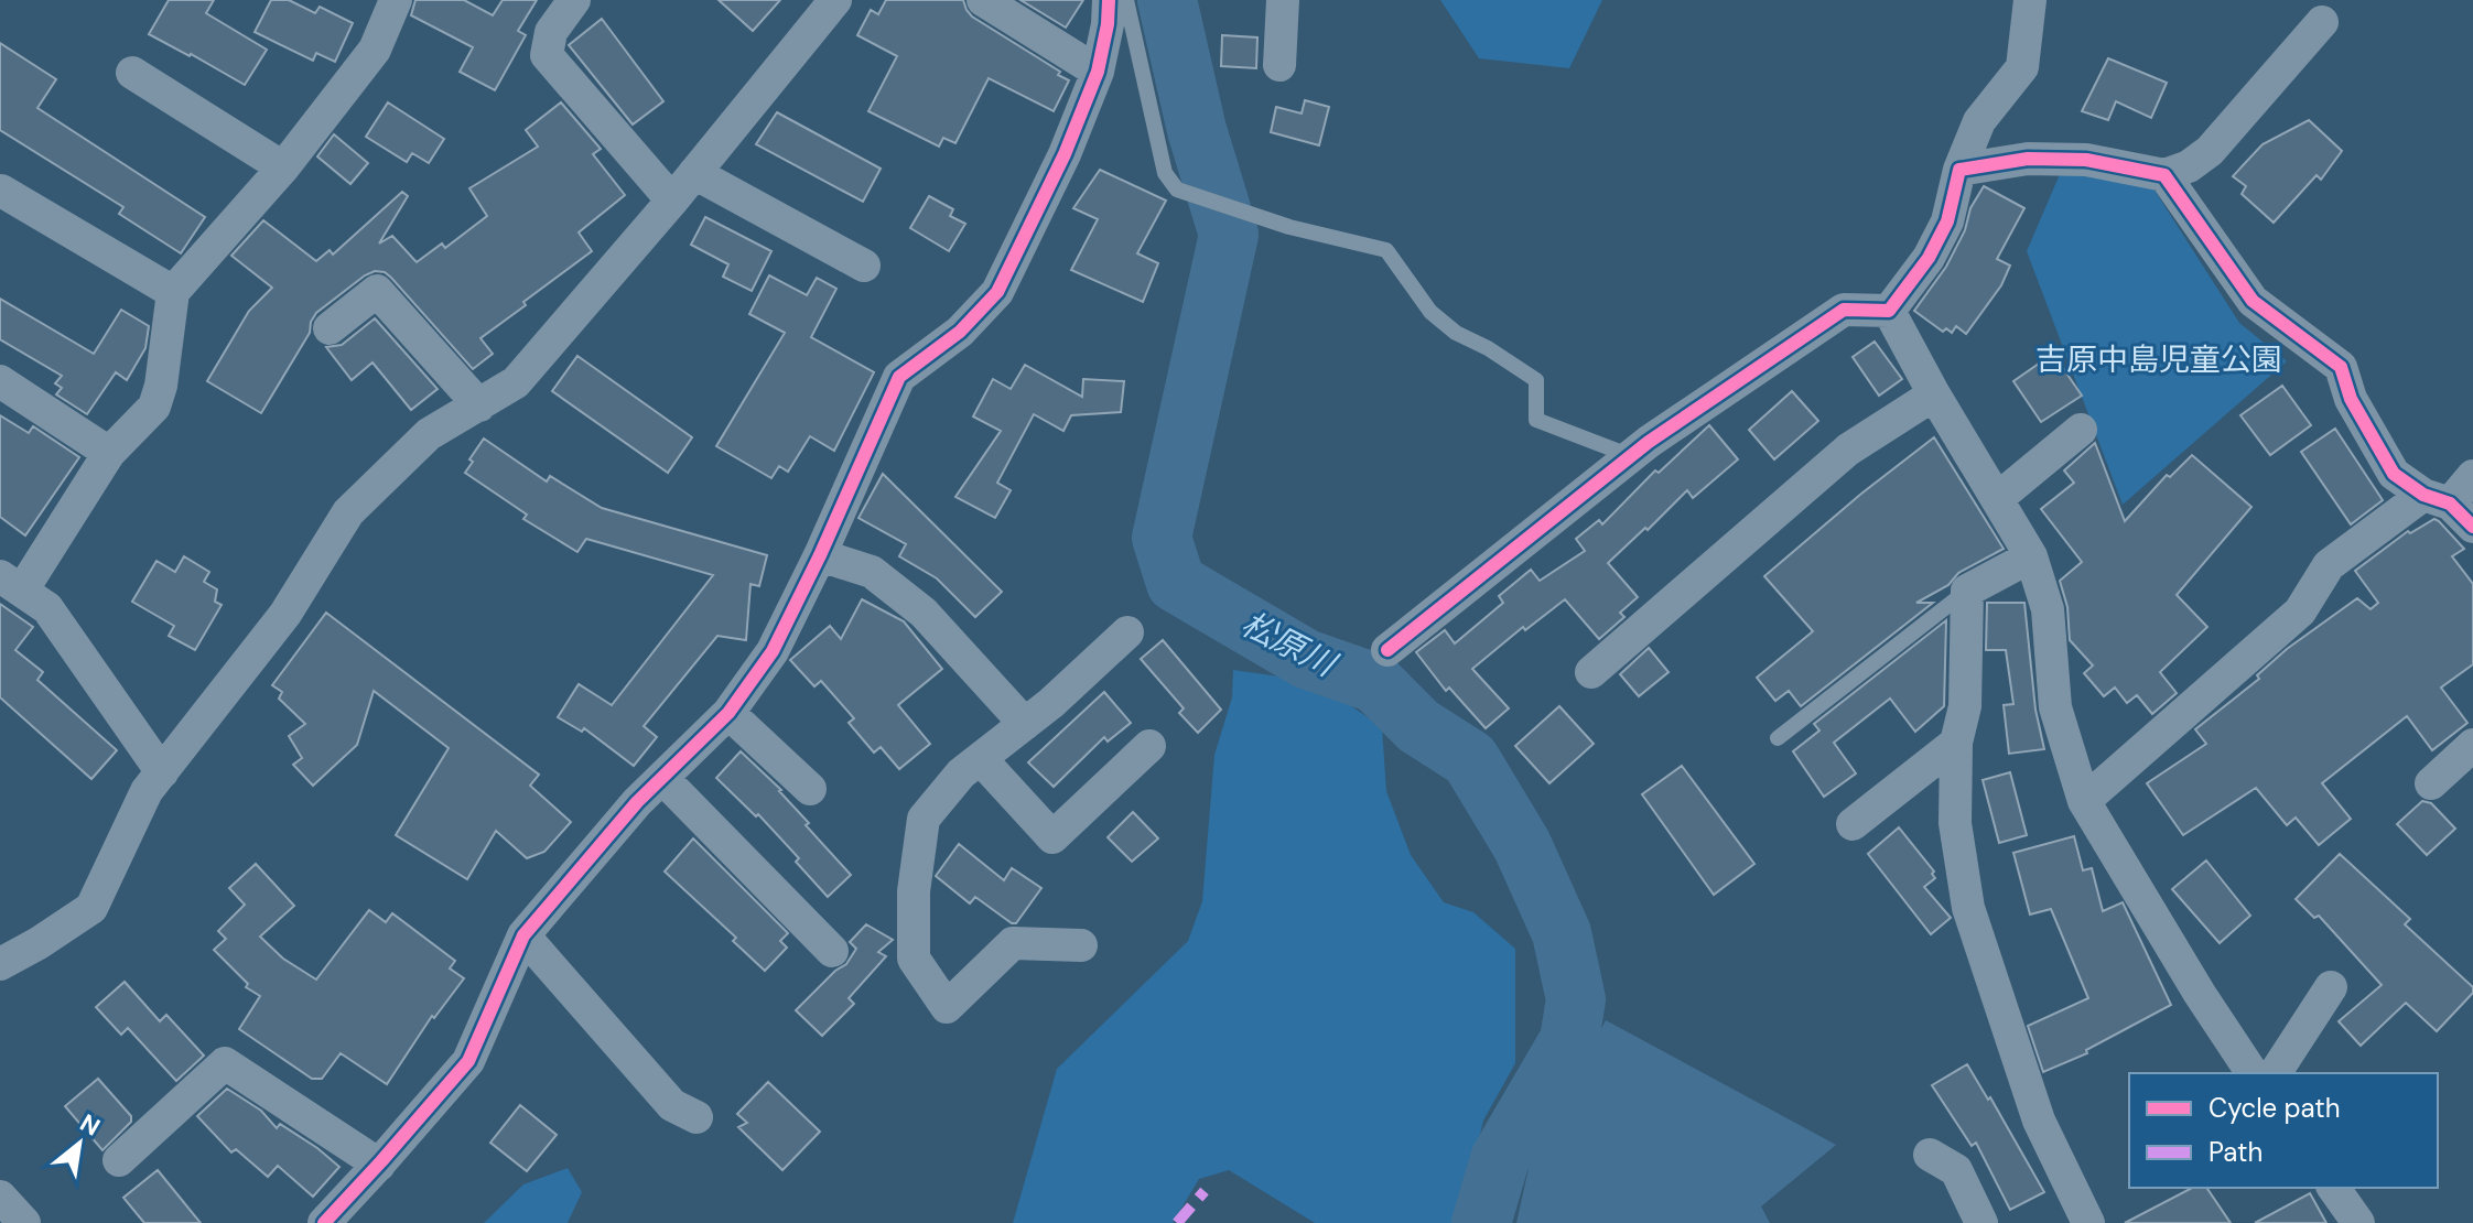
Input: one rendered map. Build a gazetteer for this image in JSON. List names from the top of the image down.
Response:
{
  "water": ["松原川"],
  "parks": ["吉原中島児童公園"],
  "legend": ["Cycle path", "Path"],
  "north": "top right"
}
